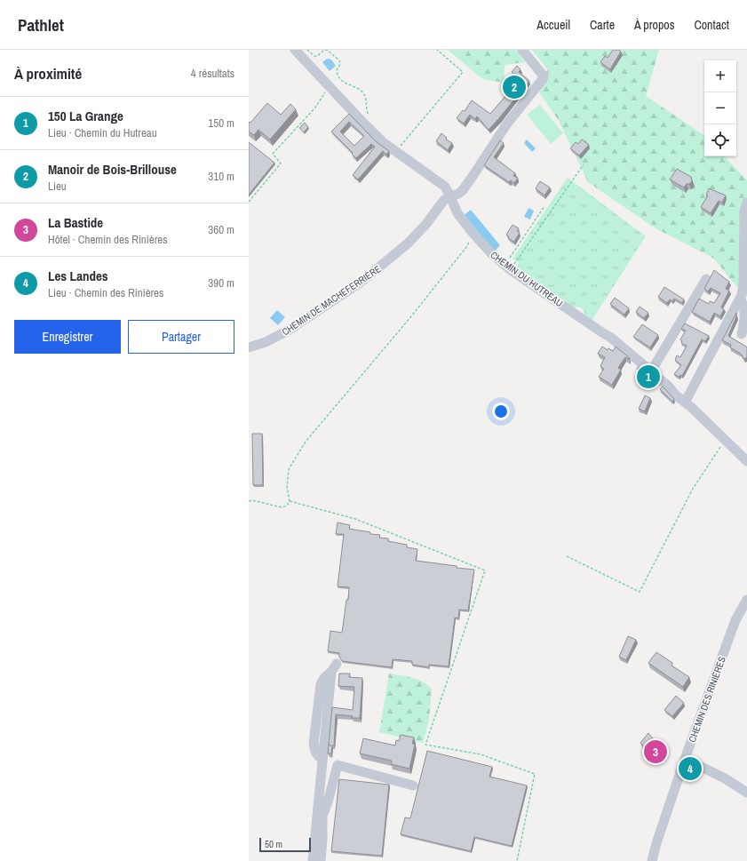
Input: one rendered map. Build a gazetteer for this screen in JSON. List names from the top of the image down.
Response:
{
  "streets": {
    "street": ["CHEMIN DU HUTREAU", "CHEMIN DE MACHEFERRIÈRE", "CHEMIN DES RINIÈRES"]
  },
  "crossings": [
    ["CHEMIN DU HUTREAU", "CHEMIN DE MACHEFERRIÈRE"]
  ],
  "scale_bar": "50 m",
  "page": {
    "header": "Pathlet",
    "nav": [
      "Accueil",
      "Carte",
      "À propos",
      "Contact"
    ],
    "heading": ["À proximité", "4 résultats"],
    "map_buttons": ["+", "−"],
    "pins": [
      "2",
      "1",
      "3",
      "4"
    ],
    "list": [
      {
        "mark": "1",
        "name": "150 La Grange",
        "note": "Lieu · Chemin du Hutreau",
        "value": "150 m"
      },
      {
        "mark": "2",
        "name": "Manoir de Bois-Brillouse",
        "note": "Lieu",
        "value": "310 m"
      },
      {
        "mark": "3",
        "name": "La Bastide",
        "note": "Hôtel · Chemin des Rinières",
        "value": "360 m"
      },
      {
        "mark": "4",
        "name": "Les Landes",
        "note": "Lieu · Chemin des Rinières",
        "value": "390 m"
      }
    ],
    "buttons": ["Enregistrer", "Partager"],
    "scale": "50 m"
  }
}
